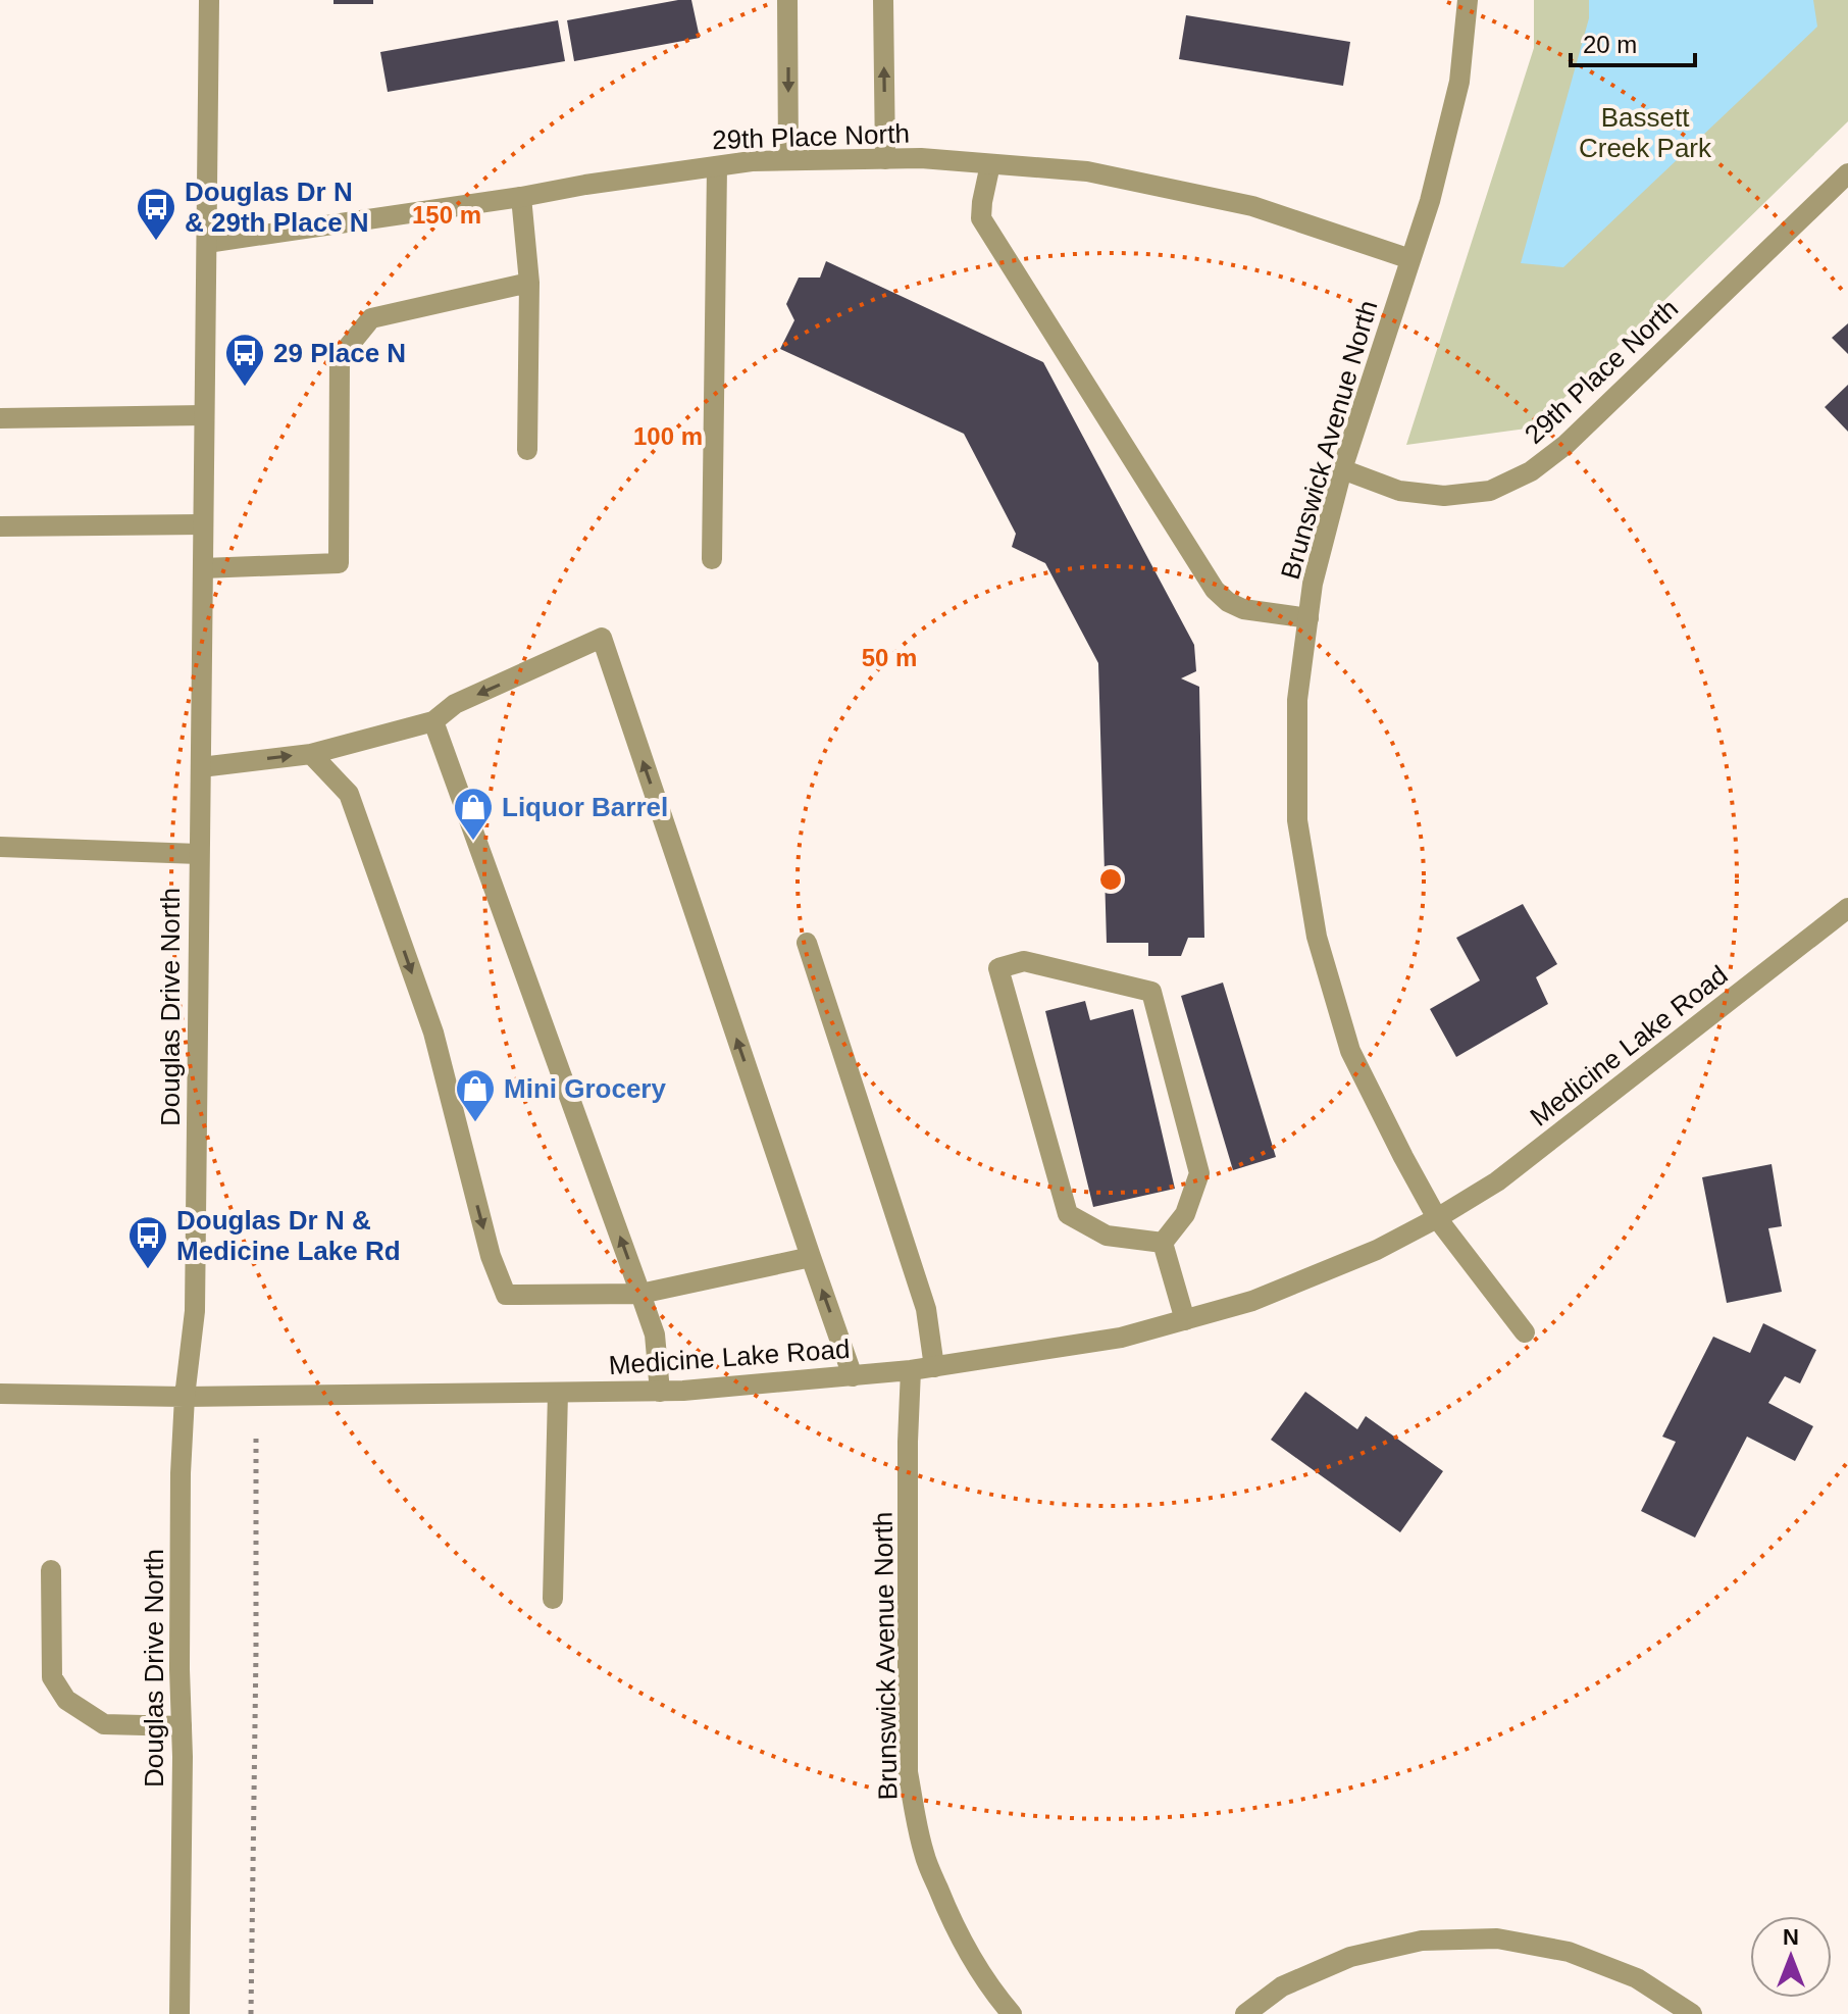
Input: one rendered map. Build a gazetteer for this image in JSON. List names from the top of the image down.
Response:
{
  "streets": {
    "street": [
      "29th Place North",
      "Brunswick Avenue North",
      "Douglas Drive North",
      "Medicine Lake Road"
    ]
  },
  "crossings": [
    ["29th Place North", "Brunswick Avenue North"],
    ["29th Place North", "Douglas Drive North"],
    ["Brunswick Avenue North", "Medicine Lake Road"],
    ["Douglas Drive North", "Medicine Lake Road"]
  ],
  "parks": ["Bassett Creek Park"],
  "places": {
    "bus stop": ["Douglas Dr N & 29th Place N", "29 Place N", "Douglas Dr N & Medicine Lake Rd"],
    "shop": ["Liquor Barrel", "Mini Grocery"]
  },
  "scale_bar": "20 m",
  "north": "top",
  "rings": ["150 m", "100 m", "50 m"]
}
